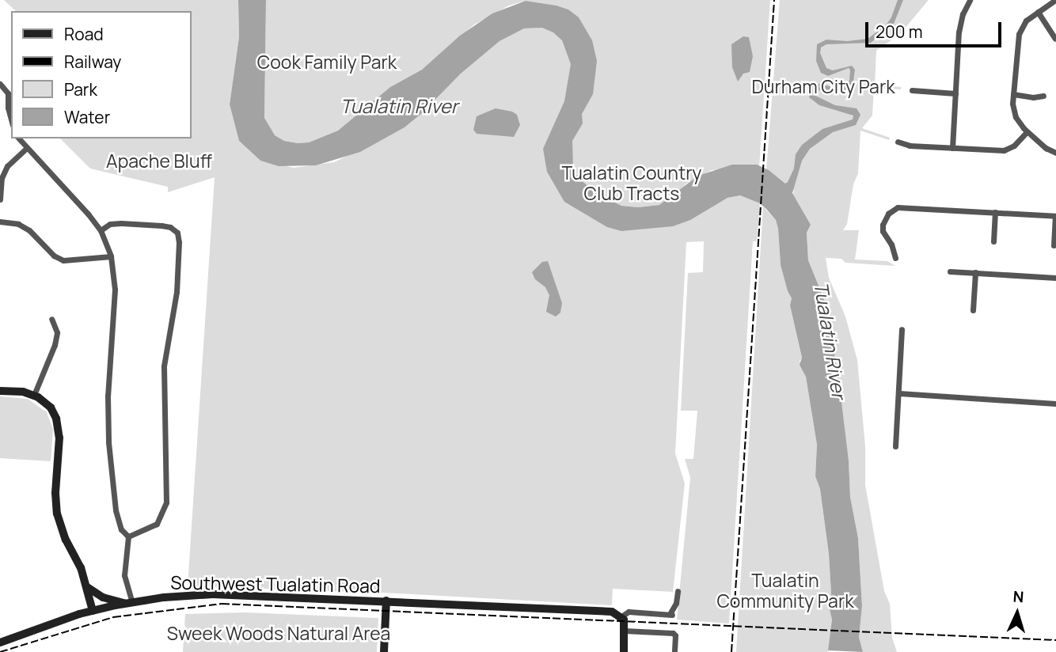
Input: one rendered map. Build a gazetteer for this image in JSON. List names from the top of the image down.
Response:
{
  "streets": {
    "main road": ["Southwest Tualatin Road"]
  },
  "water": ["Tualatin River"],
  "parks": [
    "Cook Family Park",
    "Durham City Park",
    "Apache Bluff",
    "Tualatin Country Club Tracts",
    "Tualatin Community Park",
    "Sweek Woods Natural Area"
  ],
  "legend": [
    "Road",
    "Railway",
    "Park",
    "Water"
  ],
  "scale_bar": "200 m",
  "north": "top"
}
